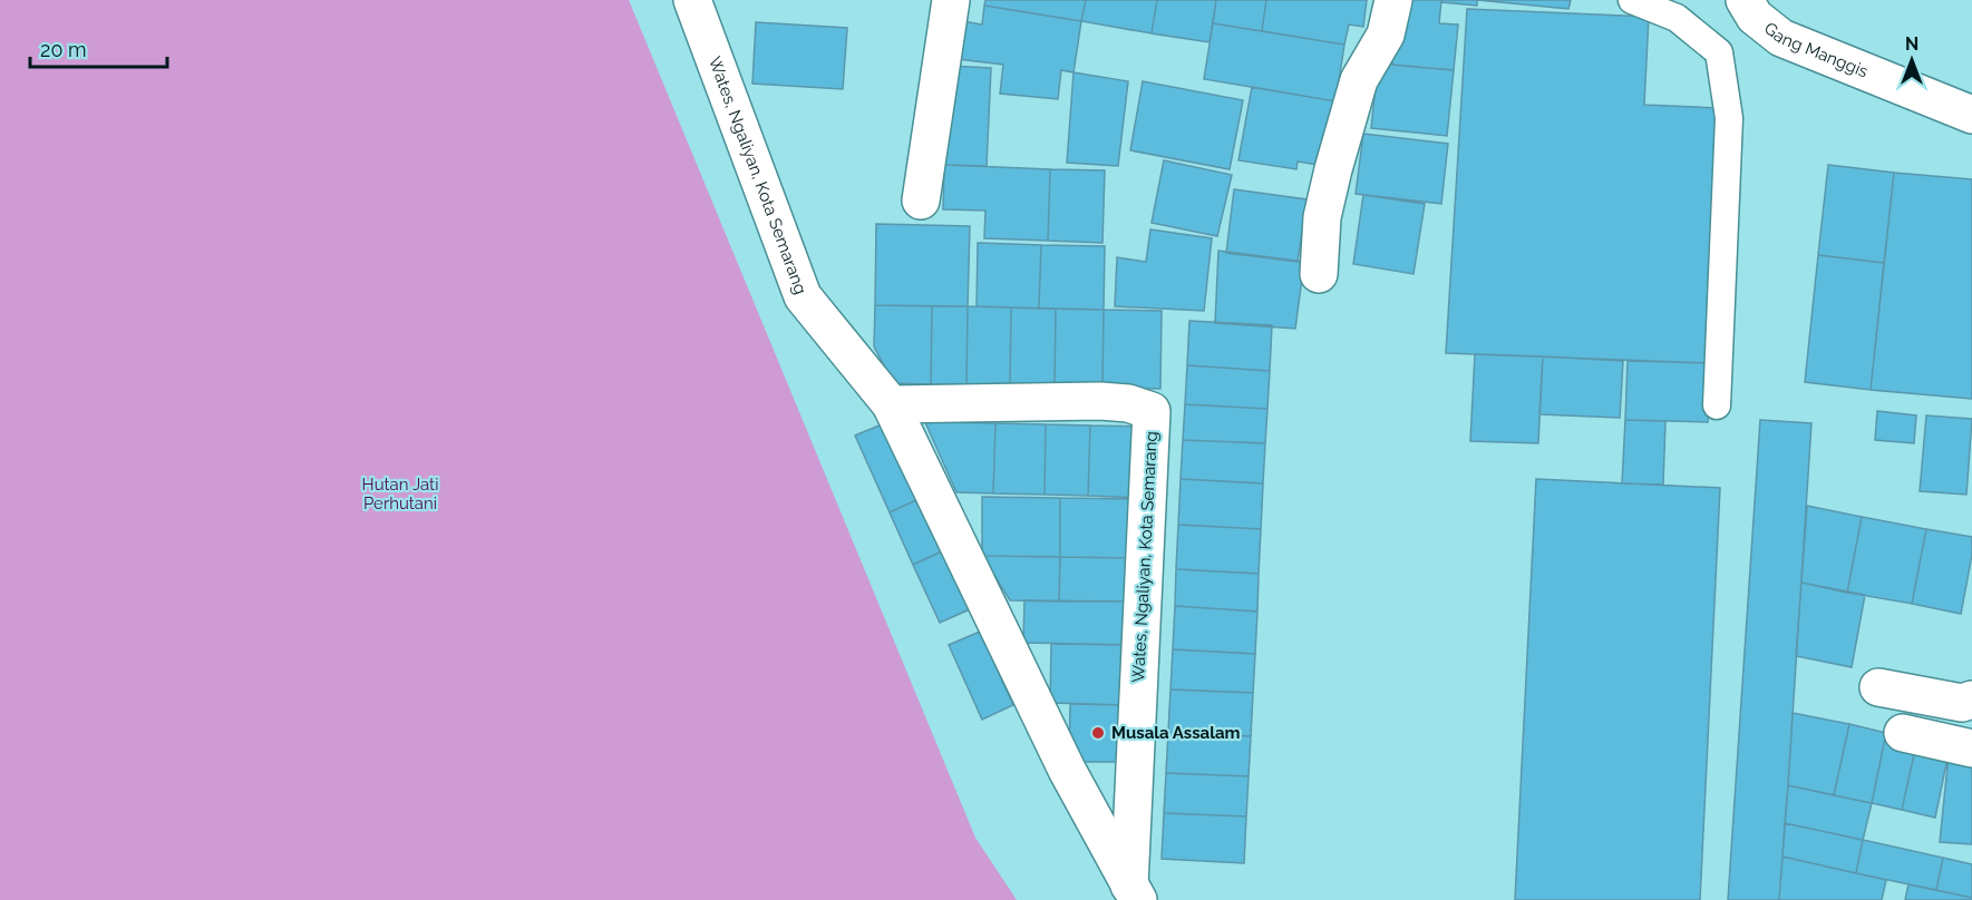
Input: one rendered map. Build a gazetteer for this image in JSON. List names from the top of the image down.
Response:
{
  "streets": {
    "street": ["Gang Manggis", "Wates, Ngaliyan, Kota Semarang"]
  },
  "parks": ["Hutan Jati Perhutani"],
  "places": ["Musala Assalam"],
  "scale_bar": "20 m",
  "north": "top"
}
